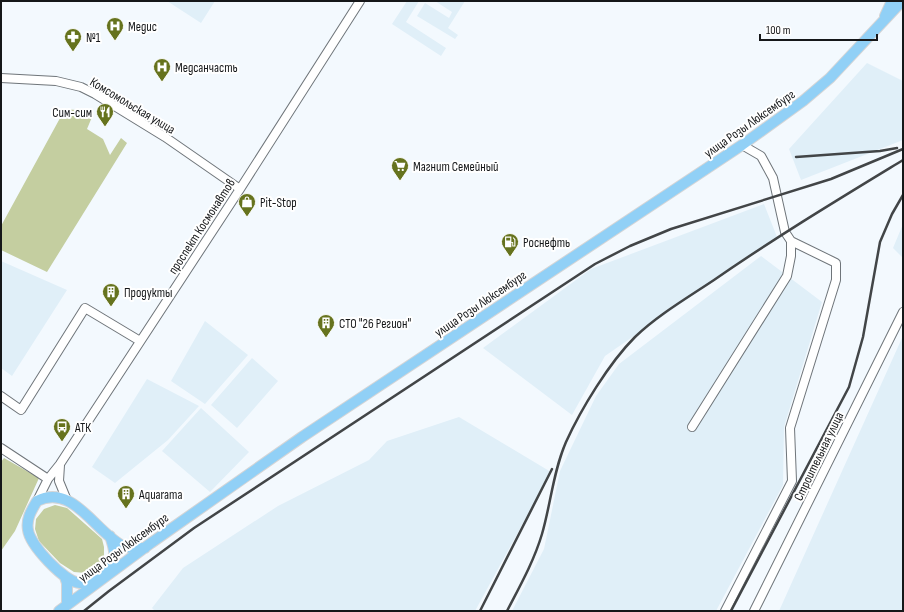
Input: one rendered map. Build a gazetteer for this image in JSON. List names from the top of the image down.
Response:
{
  "streets": {
    "main road": ["улица Розы Люксембург"],
    "street": ["Комсомольская улица", "проспект Космонавтов", "Строительная улица"]
  },
  "crossings": [
    ["Комсомольская улица", "проспект Космонавтов"],
    ["улица Розы Люксембург", "проспект Космонавтов"]
  ],
  "places": {
    "hospital": ["Медис", "Медсанчасть"],
    "pharmacy": ["№1"],
    "restaurant": ["Сим-сим"],
    "supermarket": ["Магнит Семейный"],
    "shop": ["Pit-Stop"],
    "fuel station": ["Роснефть"],
    "building": ["Продукты", "СТО \"26 Регион\"", "Aquarama"],
    "bus stop": ["АТК"]
  },
  "scale_bar": "100 m"
}
